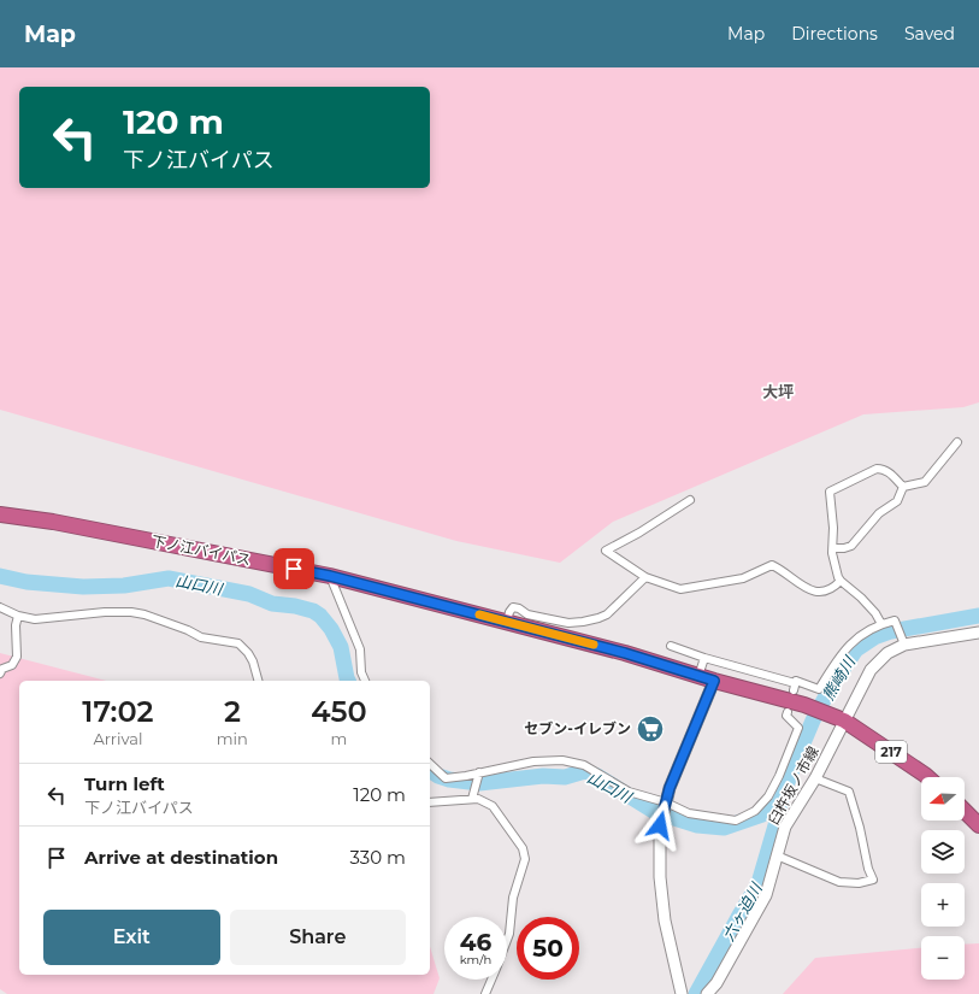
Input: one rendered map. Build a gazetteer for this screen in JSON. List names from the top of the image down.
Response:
{
  "streets": {
    "highway": ["下ノ江バイパス", "217"],
    "main road": ["臼杵坂ノ市線"]
  },
  "crossings": [
    ["下ノ江バイパス", "217"],
    ["下ノ江バイパス", "臼杵坂ノ市線"],
    ["217", "臼杵坂ノ市線"]
  ],
  "districts": ["大坪"],
  "water": ["山口川", "熊崎川", "六ヶ迫川"],
  "places": {
    "supermarket": ["セブン-イレブン"]
  },
  "north": "left",
  "page": {
    "header": "Map",
    "nav": ["Map", "Directions", "Saved"],
    "turn": ["120 m", "下ノ江バイパス"],
    "eta": [
      "17:02",
      "Arrival",
      "2",
      "min",
      "450",
      "m"
    ],
    "list": [
      {
        "name": "Turn left",
        "note": "下ノ江バイパス",
        "value": "120 m"
      },
      {
        "name": "Arrive at destination",
        "value": "330 m"
      }
    ],
    "map_buttons": ["+", "−"],
    "buttons": ["Exit", "Share"],
    "speed": "46 km/h",
    "limit": "50"
  }
}
